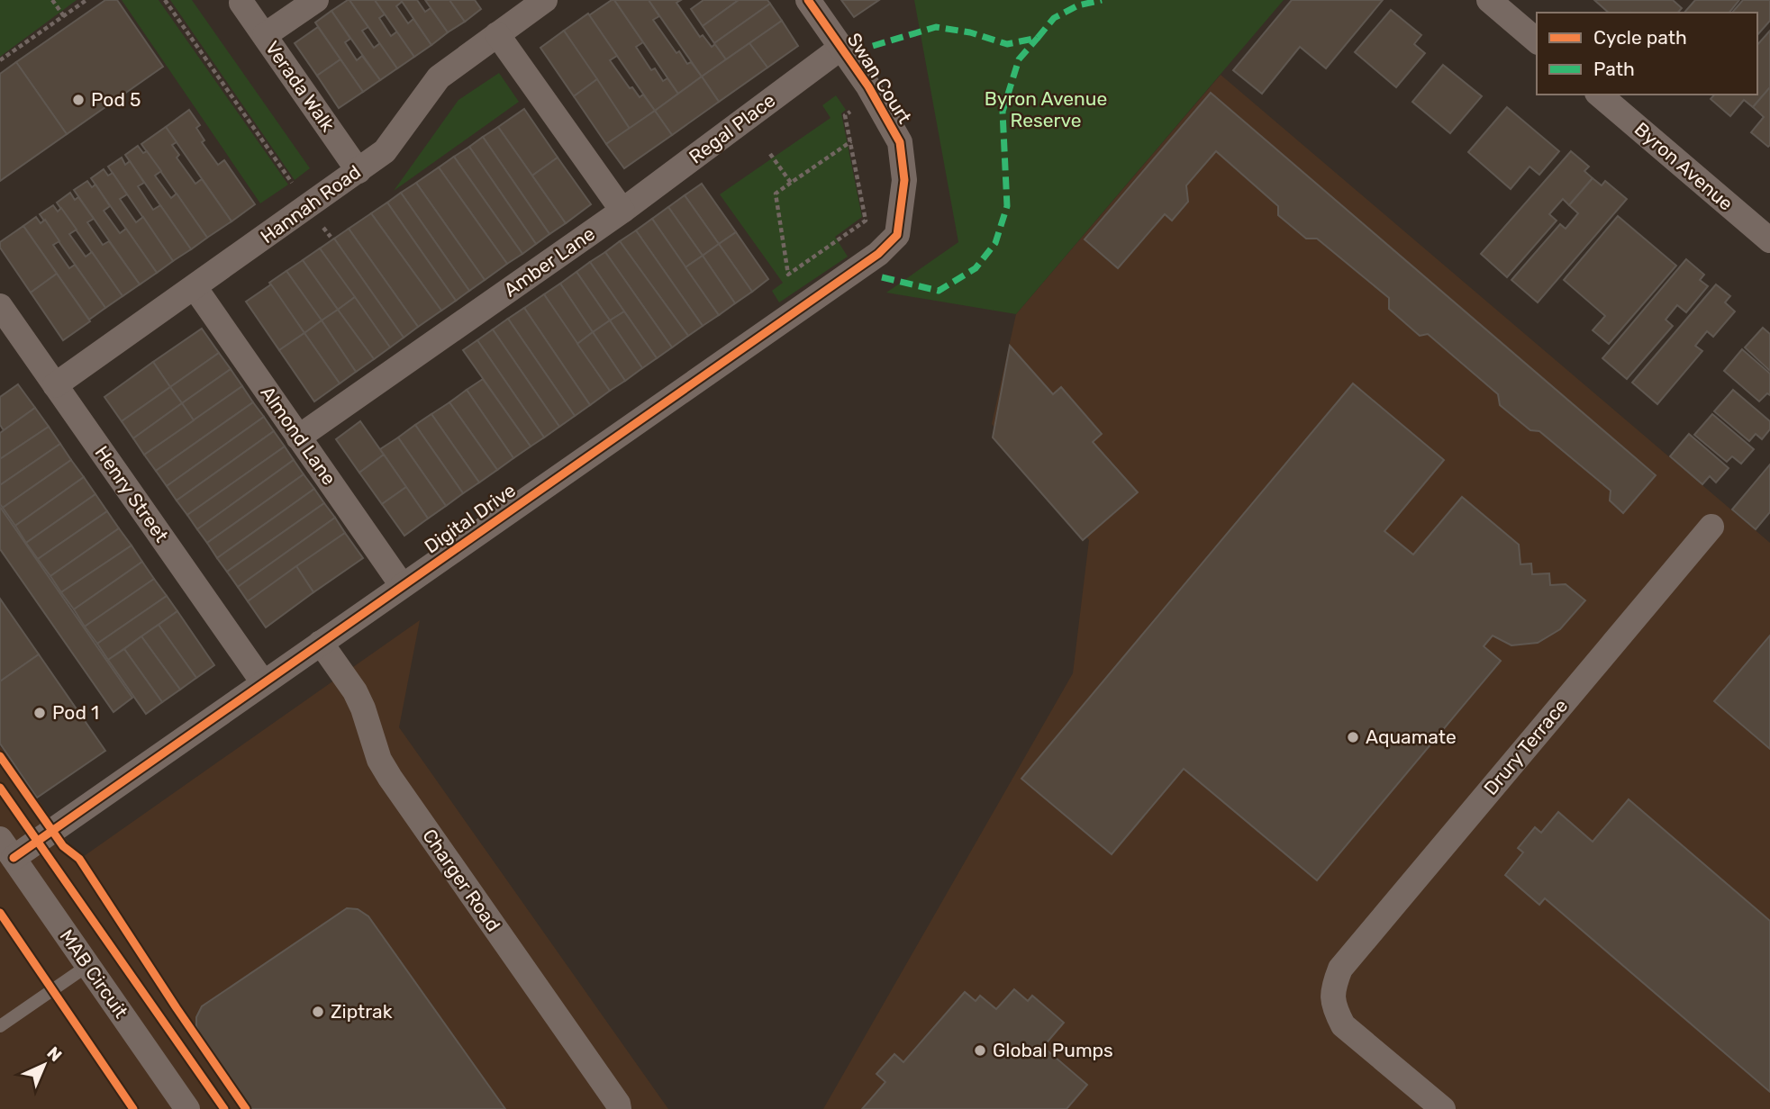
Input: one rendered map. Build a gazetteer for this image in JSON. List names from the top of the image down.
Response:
{
  "streets": {
    "street": [
      "Swan Court",
      "Verada Walk",
      "Regal Place",
      "Byron Avenue",
      "Hannah Road",
      "Amber Lane",
      "Almond Lane",
      "Henry Street",
      "Digital Drive",
      "Drury Terrace",
      "Charger Road",
      "MAB Circuit"
    ]
  },
  "crossings": [
    ["Swan Court", "Regal Place"],
    ["Swan Court", "Digital Drive"],
    ["Verada Walk", "Hannah Road"],
    ["Regal Place", "Amber Lane"],
    ["Hannah Road", "Almond Lane"],
    ["Hannah Road", "Henry Street"],
    ["Amber Lane", "Almond Lane"],
    ["Almond Lane", "Digital Drive"],
    ["Henry Street", "Digital Drive"],
    ["Digital Drive", "Charger Road"],
    ["Digital Drive", "MAB Circuit"]
  ],
  "parks": ["Byron Avenue Reserve"],
  "places": [
    "Pod 5",
    "Pod 1",
    "Aquamate",
    "Ziptrak",
    "Global Pumps"
  ],
  "legend": ["Cycle path", "Path"],
  "north": "top right"
}
